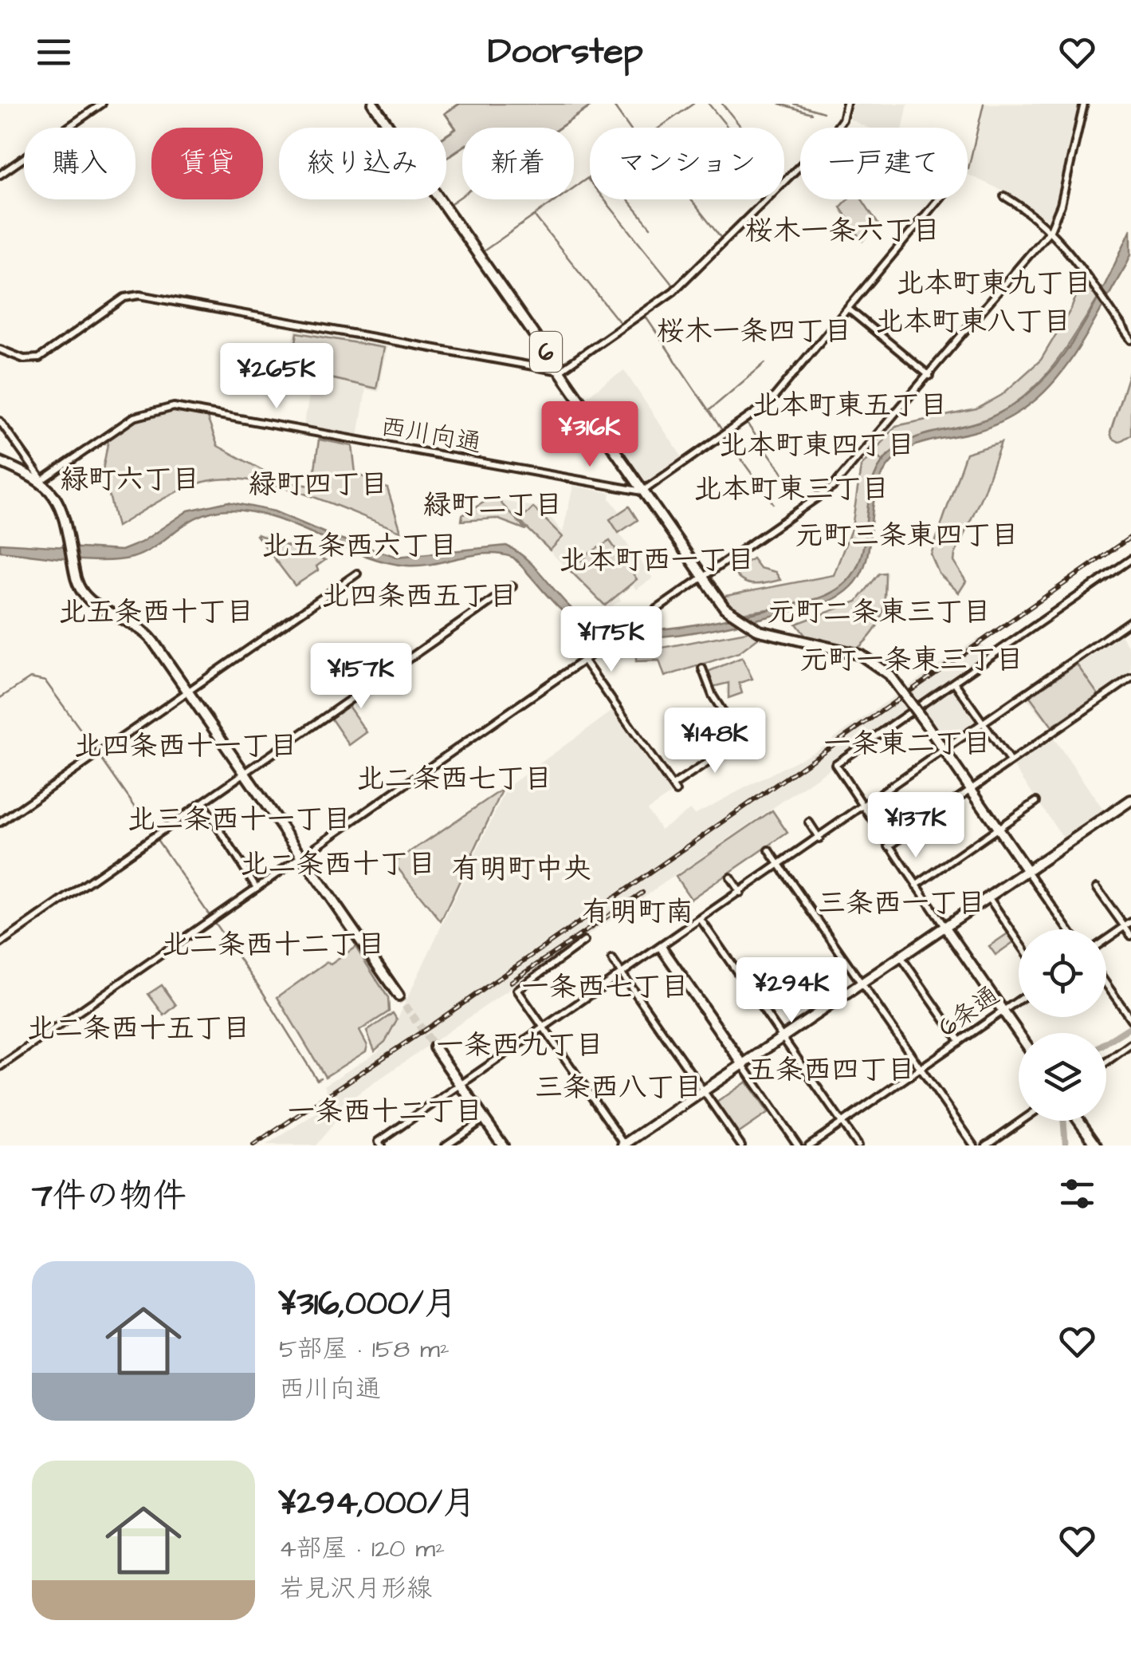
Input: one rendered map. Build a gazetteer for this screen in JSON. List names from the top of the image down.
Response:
{
  "streets": {
    "main road": ["6"],
    "street": ["西川向通", "6条通"]
  },
  "crossings": [
    ["6", "西川向通"]
  ],
  "districts": [
    "桜木一条六丁目",
    "北本町東九丁目",
    "北本町東八丁目",
    "桜木一条四丁目",
    "北本町東五丁目",
    "北本町東四丁目",
    "緑町六丁目",
    "緑町四丁目",
    "北本町東三丁目",
    "緑町二丁目",
    "元町三条東四丁目",
    "北五条西六丁目",
    "北本町西一丁目",
    "北四条西五丁目",
    "北五条西十丁目",
    "元町二条東三丁目",
    "元町一条東三丁目",
    "一条東二丁目",
    "北四条西十一丁目",
    "北二条西七丁目",
    "北三条西十一丁目",
    "北二条西十丁目",
    "有明町中央",
    "三条西一丁目",
    "有明町南",
    "北二条西十二丁目",
    "一条西七丁目",
    "北二条西十五丁目",
    "一条西九丁目",
    "五条西四丁目",
    "三条西八丁目",
    "一条西十二丁目"
  ],
  "page": {
    "header": "Doorstep",
    "chip": [
      "購入",
      "賃貸",
      "絞り込み",
      "新着",
      "マンション",
      "一戸建て"
    ],
    "price": [
      "¥265K",
      "¥316K",
      "¥175K",
      "¥157K",
      "¥148K",
      "¥137K",
      "¥294K"
    ],
    "heading": "7件の物件",
    "list": [
      {
        "name": "¥316,000/月",
        "note": "5部屋 · 158 m² · 西川向通"
      },
      {
        "name": "¥294,000/月",
        "note": "4部屋 · 120 m² · 岩見沢月形線"
      }
    ]
  }
}
